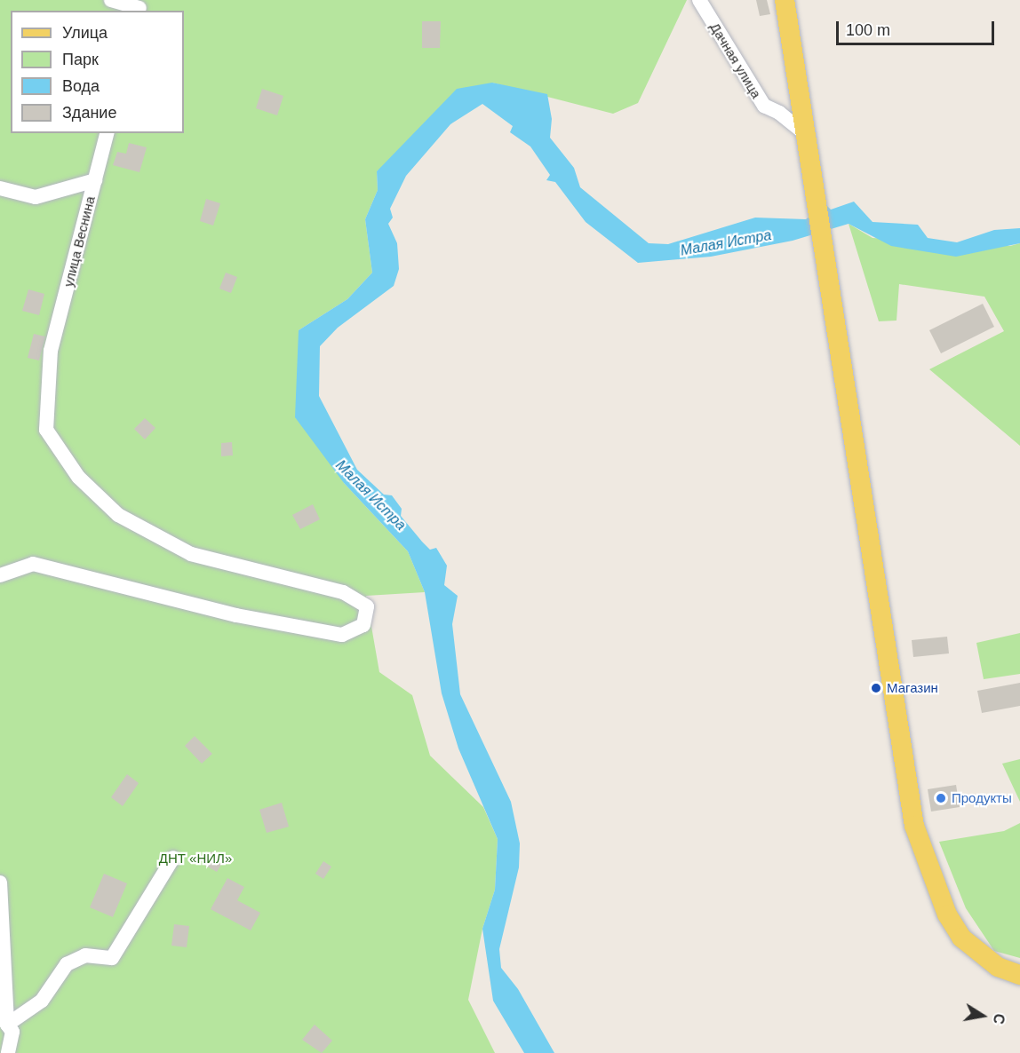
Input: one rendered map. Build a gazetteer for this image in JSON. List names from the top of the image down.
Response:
{
  "streets": {
    "street": ["Дачная улица", "улица Веснина"]
  },
  "water": ["Малая Истра"],
  "parks": ["ДНТ «НИЛ»"],
  "places": ["Магазин", "Продукты"],
  "legend": [
    "Улица",
    "Парк",
    "Вода",
    "Здание"
  ],
  "scale_bar": "100 m",
  "north": "right"
}
